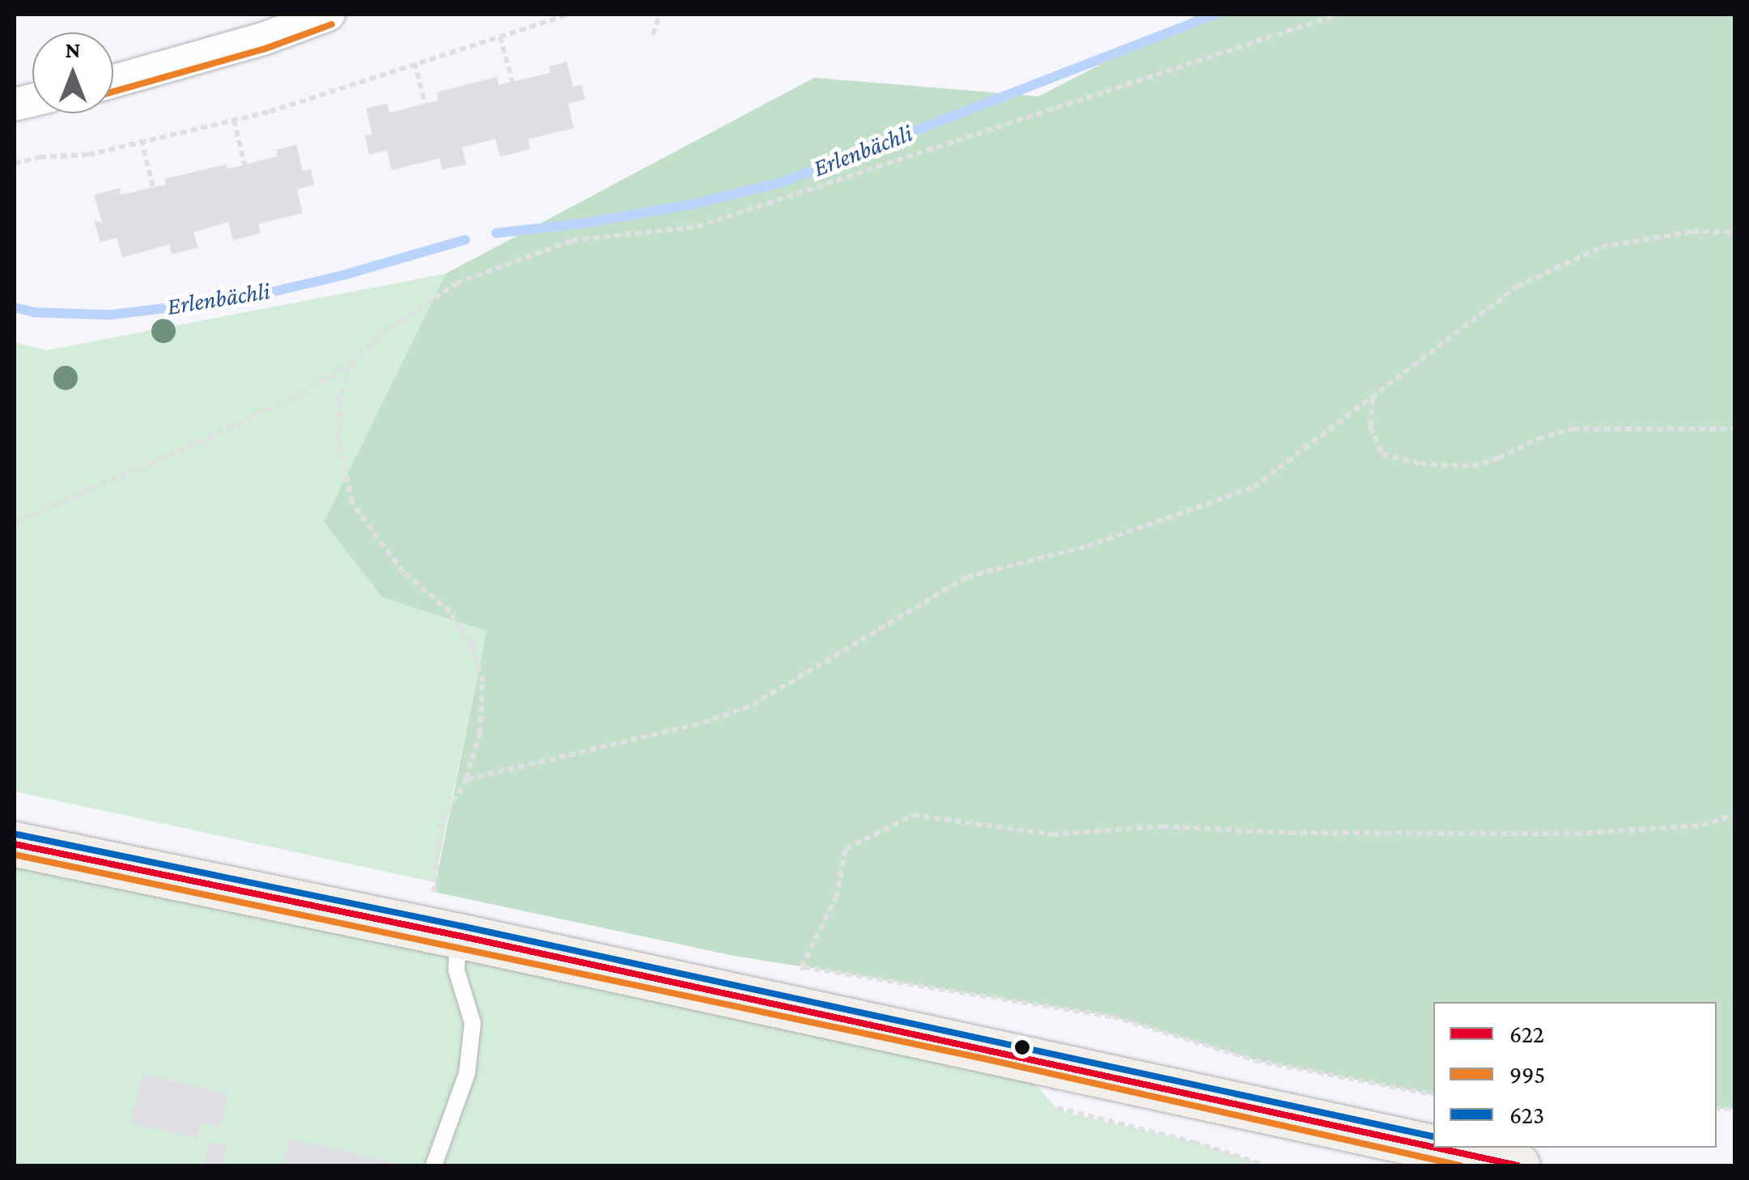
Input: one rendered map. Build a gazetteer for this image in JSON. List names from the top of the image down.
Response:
{
  "water": ["Erlenbächli"],
  "lines": ["transit line 995", "transit line 623", "transit line 622"],
  "legend": ["622", "995", "623"],
  "north": "top"
}
